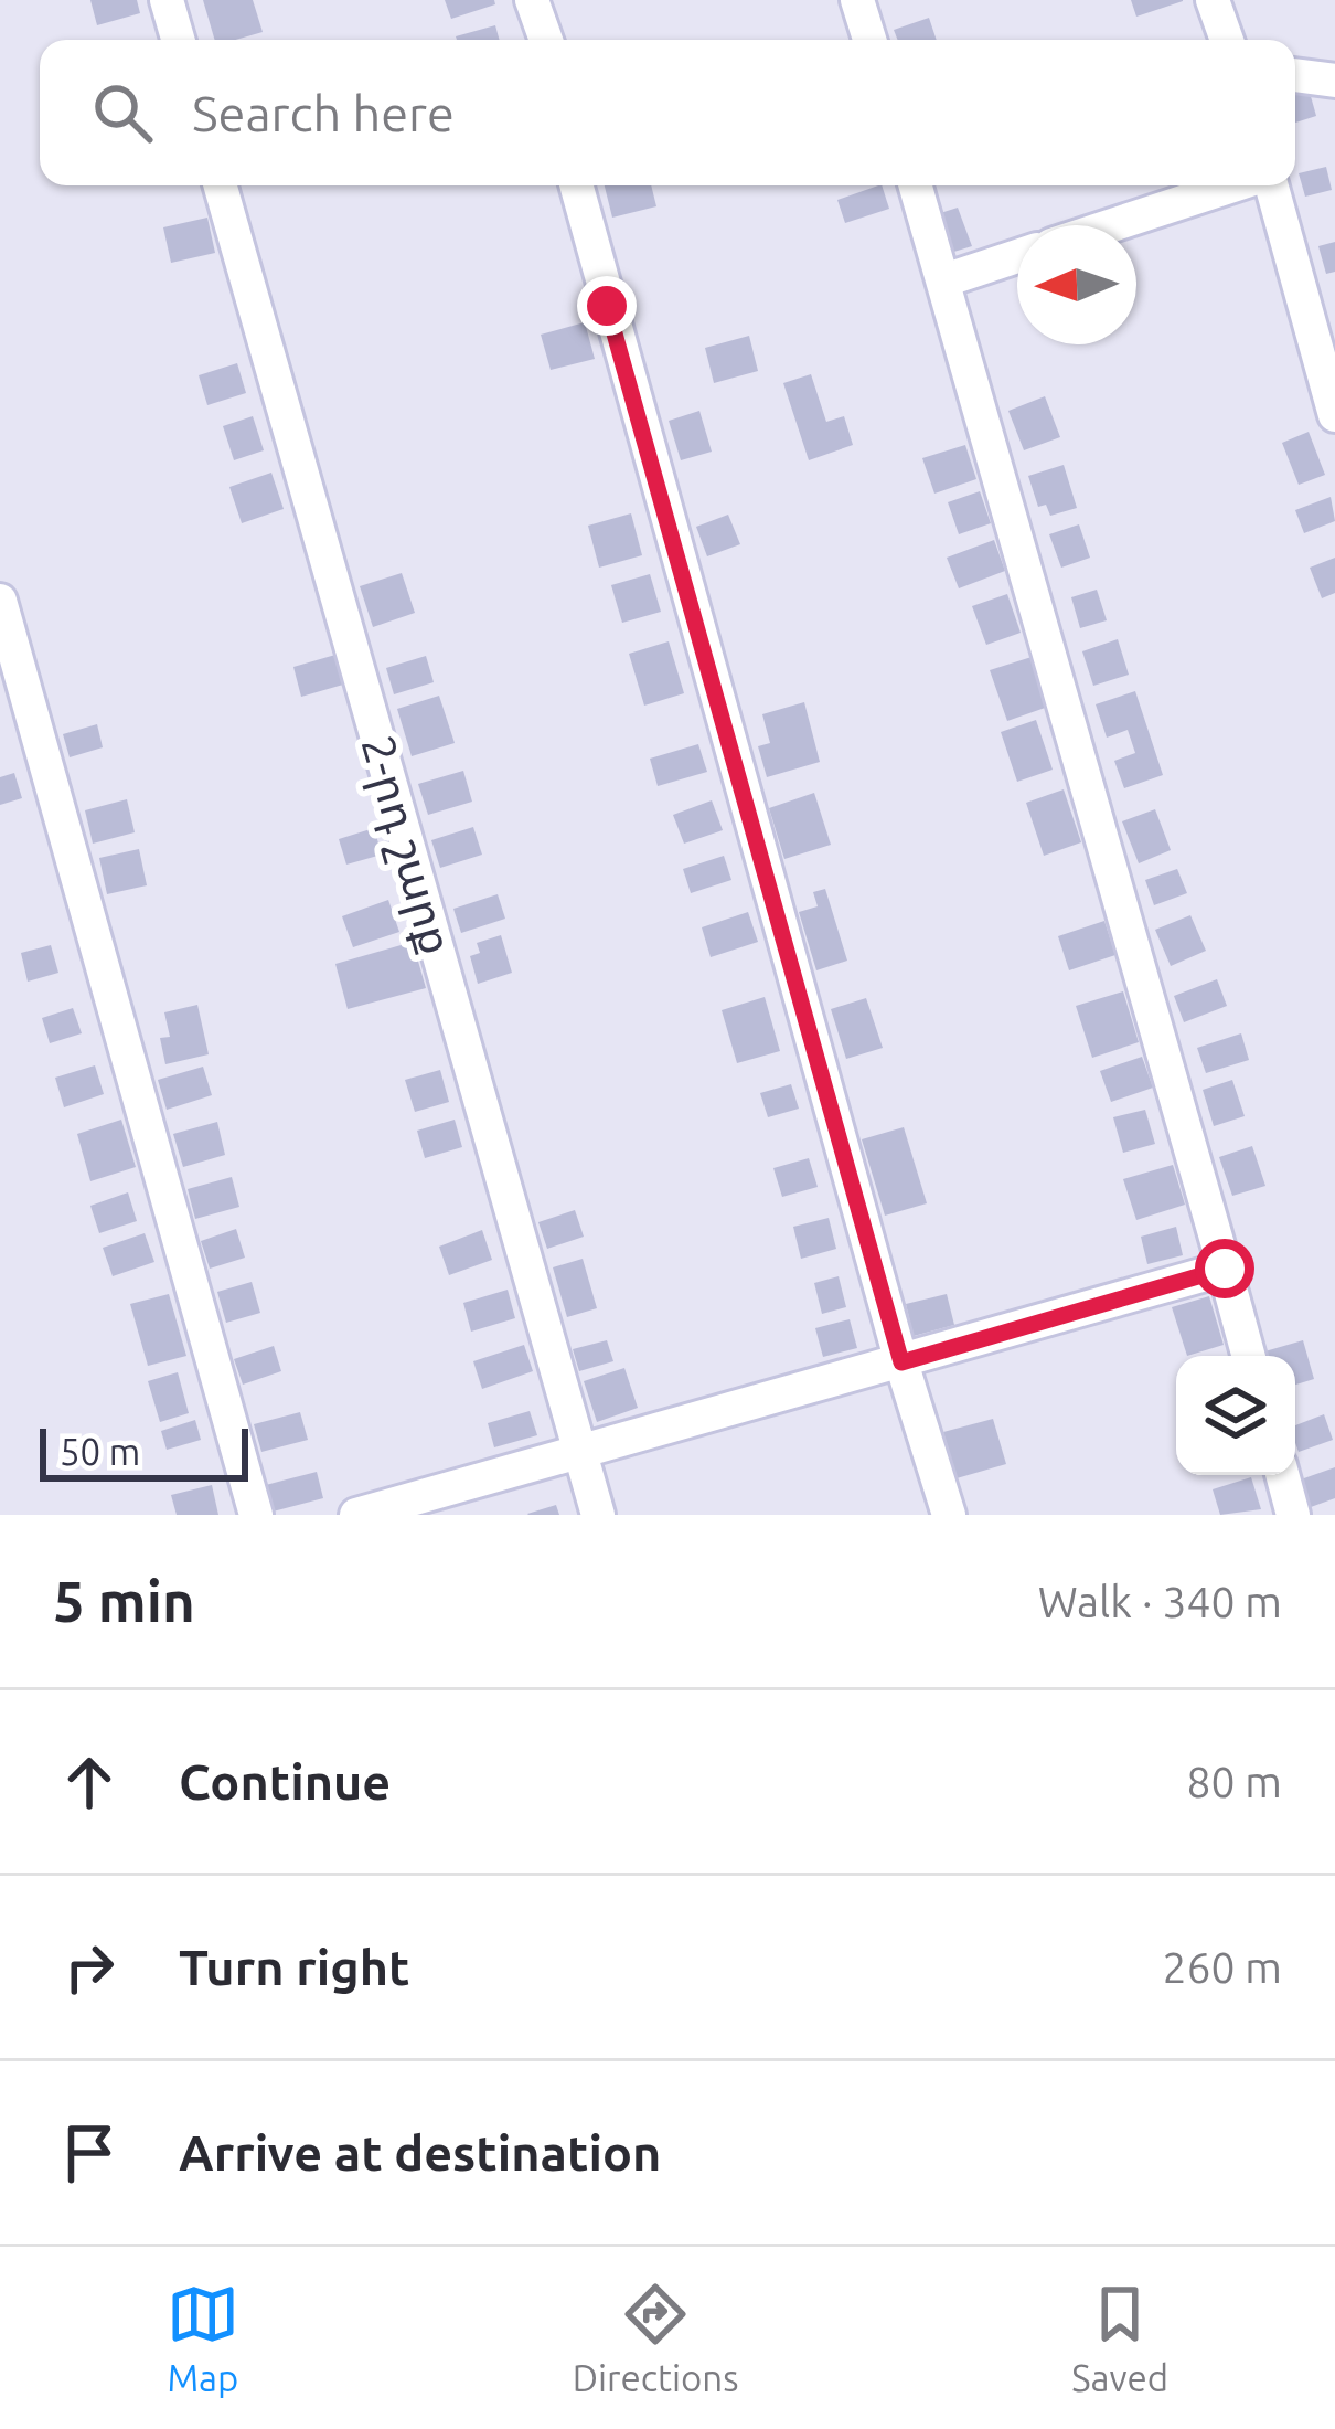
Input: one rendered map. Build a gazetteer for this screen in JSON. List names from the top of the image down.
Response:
{
  "streets": {
    "street": ["2-րդ շարք"]
  },
  "scale_bar": "50 m",
  "north": "left",
  "page": {
    "search": "Search here",
    "scale": "50 m",
    "heading": ["5 min", "Walk · 340 m"],
    "list": [
      ["Continue", "80 m"],
      ["Turn right", "260 m"],
      "Arrive at destination"
    ],
    "nav": ["Map", "Directions", "Saved"]
  }
}
